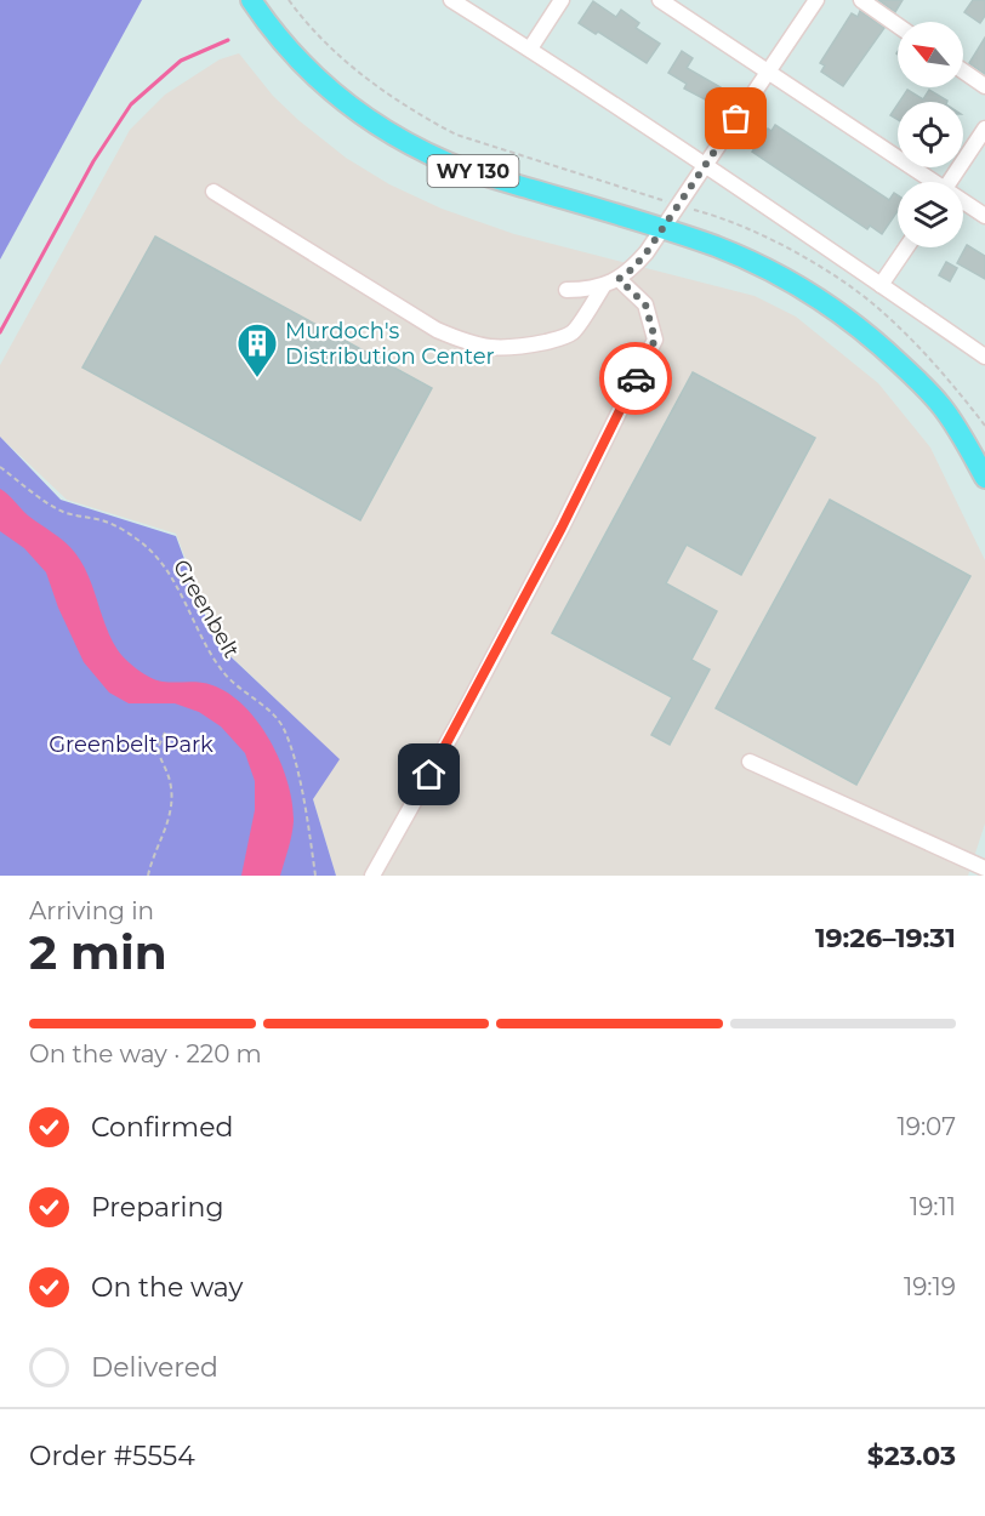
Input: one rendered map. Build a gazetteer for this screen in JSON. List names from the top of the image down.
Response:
{
  "streets": {
    "main road": ["WY 130"],
    "path": ["Greenbelt"]
  },
  "parks": ["Greenbelt Park"],
  "places": {
    "building": ["Murdoch's Distribution Center"]
  },
  "north": "top left",
  "page": {
    "heading": ["2 min", "Arriving in", "19:26–19:31"],
    "panel": ["Order #5554", "$23.03"],
    "bar": "On the way · 220 m",
    "list": [
      ["Confirmed", "19:07"],
      ["Preparing", "19:11"],
      ["On the way", "19:19"],
      "Delivered"
    ]
  }
}
